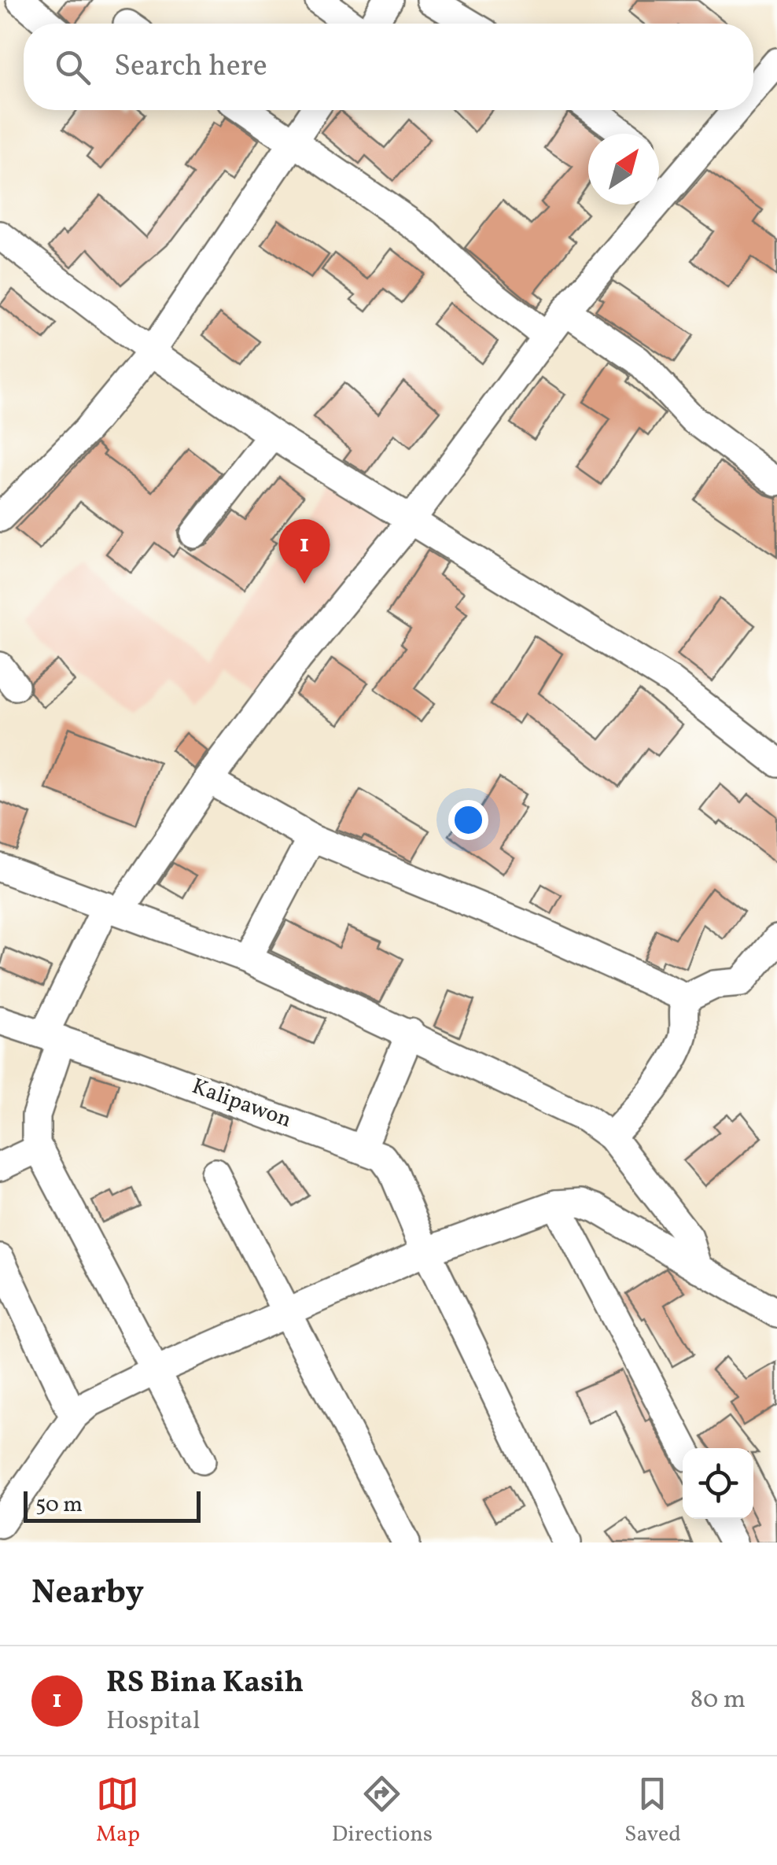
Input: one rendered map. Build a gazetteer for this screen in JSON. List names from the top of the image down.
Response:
{
  "streets": {
    "street": ["Kalipawon"]
  },
  "scale_bar": "50 m",
  "north": "top right",
  "page": {
    "search": "Search here",
    "pins": "1",
    "scale": "50 m",
    "heading": "Nearby",
    "list": [
      {
        "mark": "1",
        "name": "RS Bina Kasih",
        "note": "Hospital",
        "value": "80 m"
      }
    ],
    "nav": ["Map", "Directions", "Saved"]
  }
}
